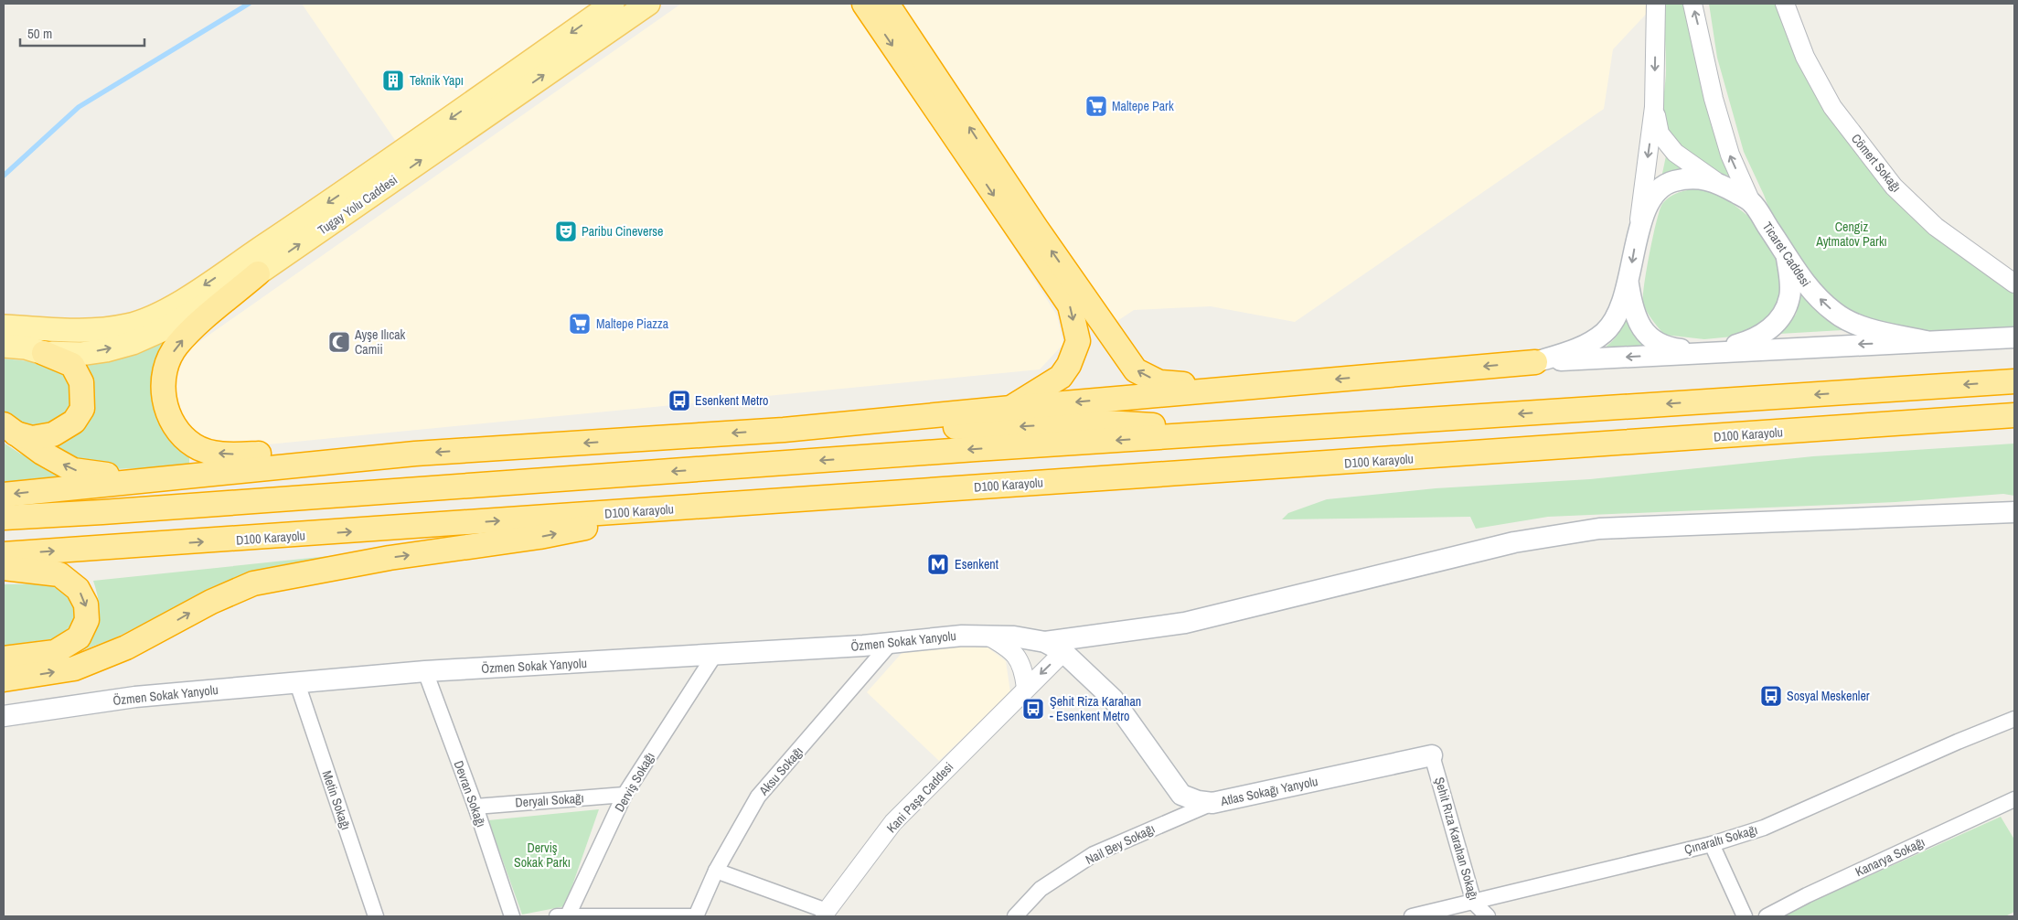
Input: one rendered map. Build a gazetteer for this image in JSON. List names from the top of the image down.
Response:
{
  "streets": {
    "highway": ["D100 Karayolu"],
    "main road": [
      "Tugay Yolu Caddesi",
      "Ticaret Caddesi",
      "Özmen Sokak Yanyolu",
      "Atlas Sokağı Yanyolu"
    ],
    "street": [
      "Cömert Sokağı",
      "Aksu Sokağı",
      "Derviş Sokağı",
      "Devran Sokağı",
      "Kani Paşa Caddesi",
      "Metin Sokağı",
      "Deryalı Sokağı",
      "Şehit Rıza Karahan Sokağı",
      "Çınaraltı Sokağı",
      "Nail Bey Sokağı",
      "Kanarya Sokağı"
    ]
  },
  "crossings": [
    ["Özmen Sokak Yanyolu", "Aksu Sokağı"],
    ["Özmen Sokak Yanyolu", "Derviş Sokağı"],
    ["Özmen Sokak Yanyolu", "Atlas Sokağı Yanyolu"],
    ["Özmen Sokak Yanyolu", "Devran Sokağı"],
    ["Özmen Sokak Yanyolu", "Kani Paşa Caddesi"],
    ["Özmen Sokak Yanyolu", "Metin Sokağı"],
    ["Derviş Sokağı", "Deryalı Sokağı"],
    ["Atlas Sokağı Yanyolu", "Kani Paşa Caddesi"],
    ["Atlas Sokağı Yanyolu", "Şehit Rıza Karahan Sokağı"],
    ["Atlas Sokağı Yanyolu", "Nail Bey Sokağı"],
    ["Devran Sokağı", "Deryalı Sokağı"],
    ["Şehit Rıza Karahan Sokağı", "Çınaraltı Sokağı"]
  ],
  "parks": ["Cengiz Aytmatov Parkı", "Derviş Sokak Parkı"],
  "places": {
    "building": ["Teknik Yapı"],
    "supermarket": ["Maltepe Park", "Maltepe Piazza"],
    "theatre": ["Paribu Cineverse"],
    "mosque": ["Ayşe Ilıcak Camii"],
    "bus stop": ["Esenkent Metro", "Sosyal Meskenler", "Şehi̇t Riza Karahan - Esenkent Metro"],
    "metro station": ["Esenkent"]
  },
  "scale_bar": "50 m"
}
